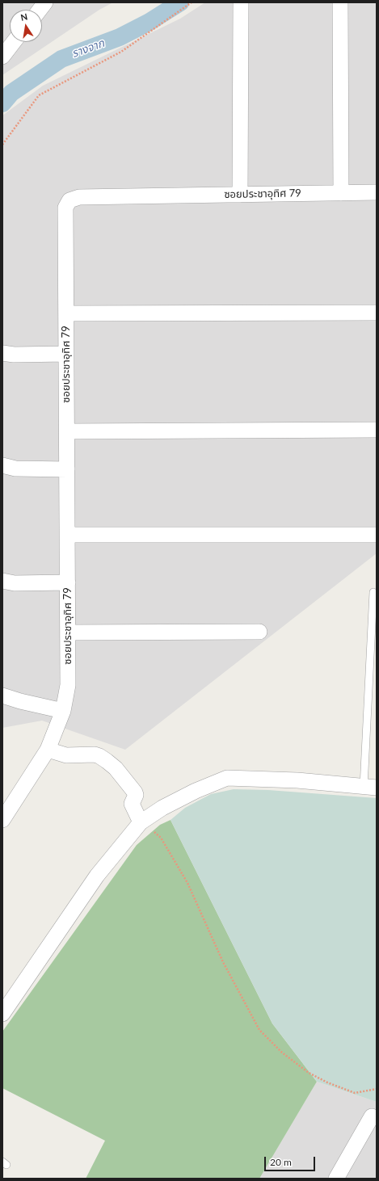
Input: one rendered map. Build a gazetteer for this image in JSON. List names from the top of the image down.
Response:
{
  "streets": {
    "street": ["ซอยประชาอุทิศ 79"]
  },
  "water": ["รางจาก"],
  "scale_bar": "20 m",
  "north": "top"
}
